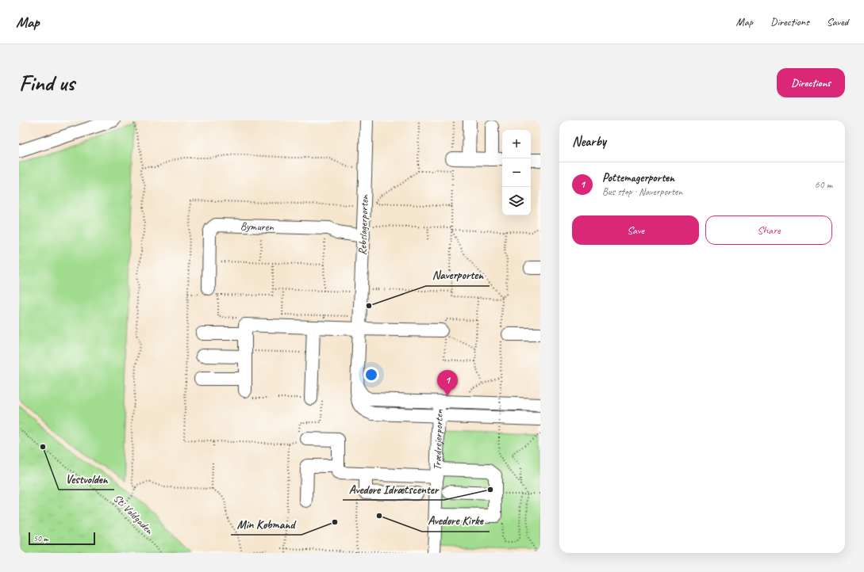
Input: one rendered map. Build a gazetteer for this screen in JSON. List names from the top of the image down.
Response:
{
  "streets": {
    "street": ["Rebslagerporten", "Bymuren", "Trædrejerporten"],
    "path": ["Sti Voldgaden"]
  },
  "crossings": [
    ["Rebslagerporten", "Bymuren"],
    ["Rebslagerporten", "Trædrejerporten"]
  ],
  "places": [
    "Naverporten",
    "Vestvolden",
    "Avedøre Idrætscenter",
    "Avedøre Kirke",
    "Min Købmand"
  ],
  "scale_bar": "50 m",
  "page": {
    "header": "Map",
    "nav": ["Map", "Directions", "Saved"],
    "buttons": [
      "Directions",
      ["Save", "Share"]
    ],
    "title": "Find us",
    "heading": "Nearby",
    "map_buttons": ["+", "−"],
    "list": [
      {
        "mark": "1",
        "name": "Pottemagerporten",
        "note": "Bus stop · Naverporten",
        "value": "60 m"
      }
    ],
    "pins": "1",
    "scale": "50 m"
  }
}
